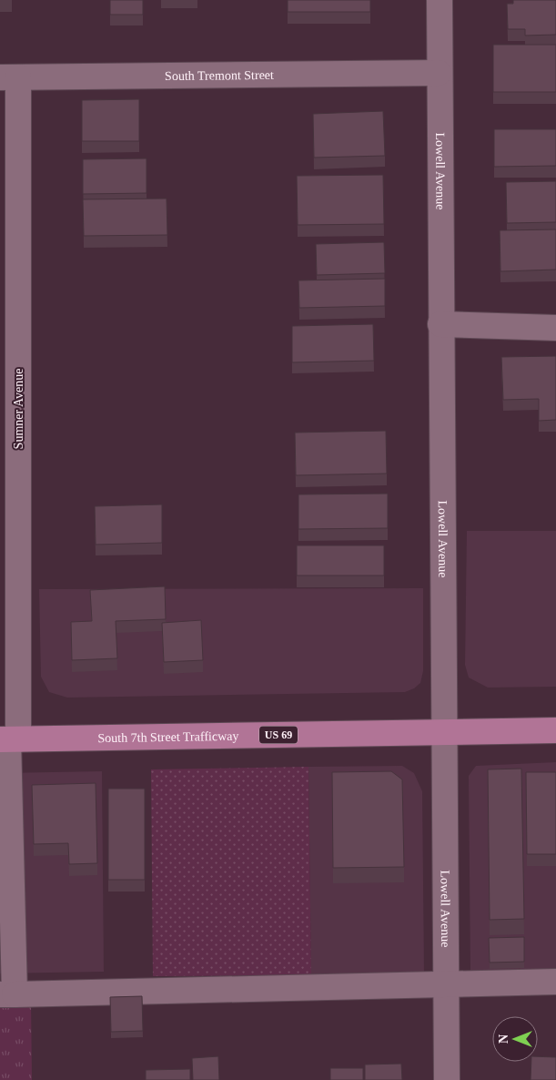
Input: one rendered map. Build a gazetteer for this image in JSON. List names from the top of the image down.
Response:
{
  "streets": {
    "main road": ["US 69", "South 7th Street Trafficway"],
    "street": ["South Tremont Street", "Lowell Avenue", "Sumner Avenue"]
  },
  "crossings": [
    ["South Tremont Street", "Lowell Avenue"],
    ["South Tremont Street", "Sumner Avenue"],
    ["Lowell Avenue", "South 7th Street Trafficway"],
    ["Sumner Avenue", "South 7th Street Trafficway"]
  ],
  "north": "left"
}
